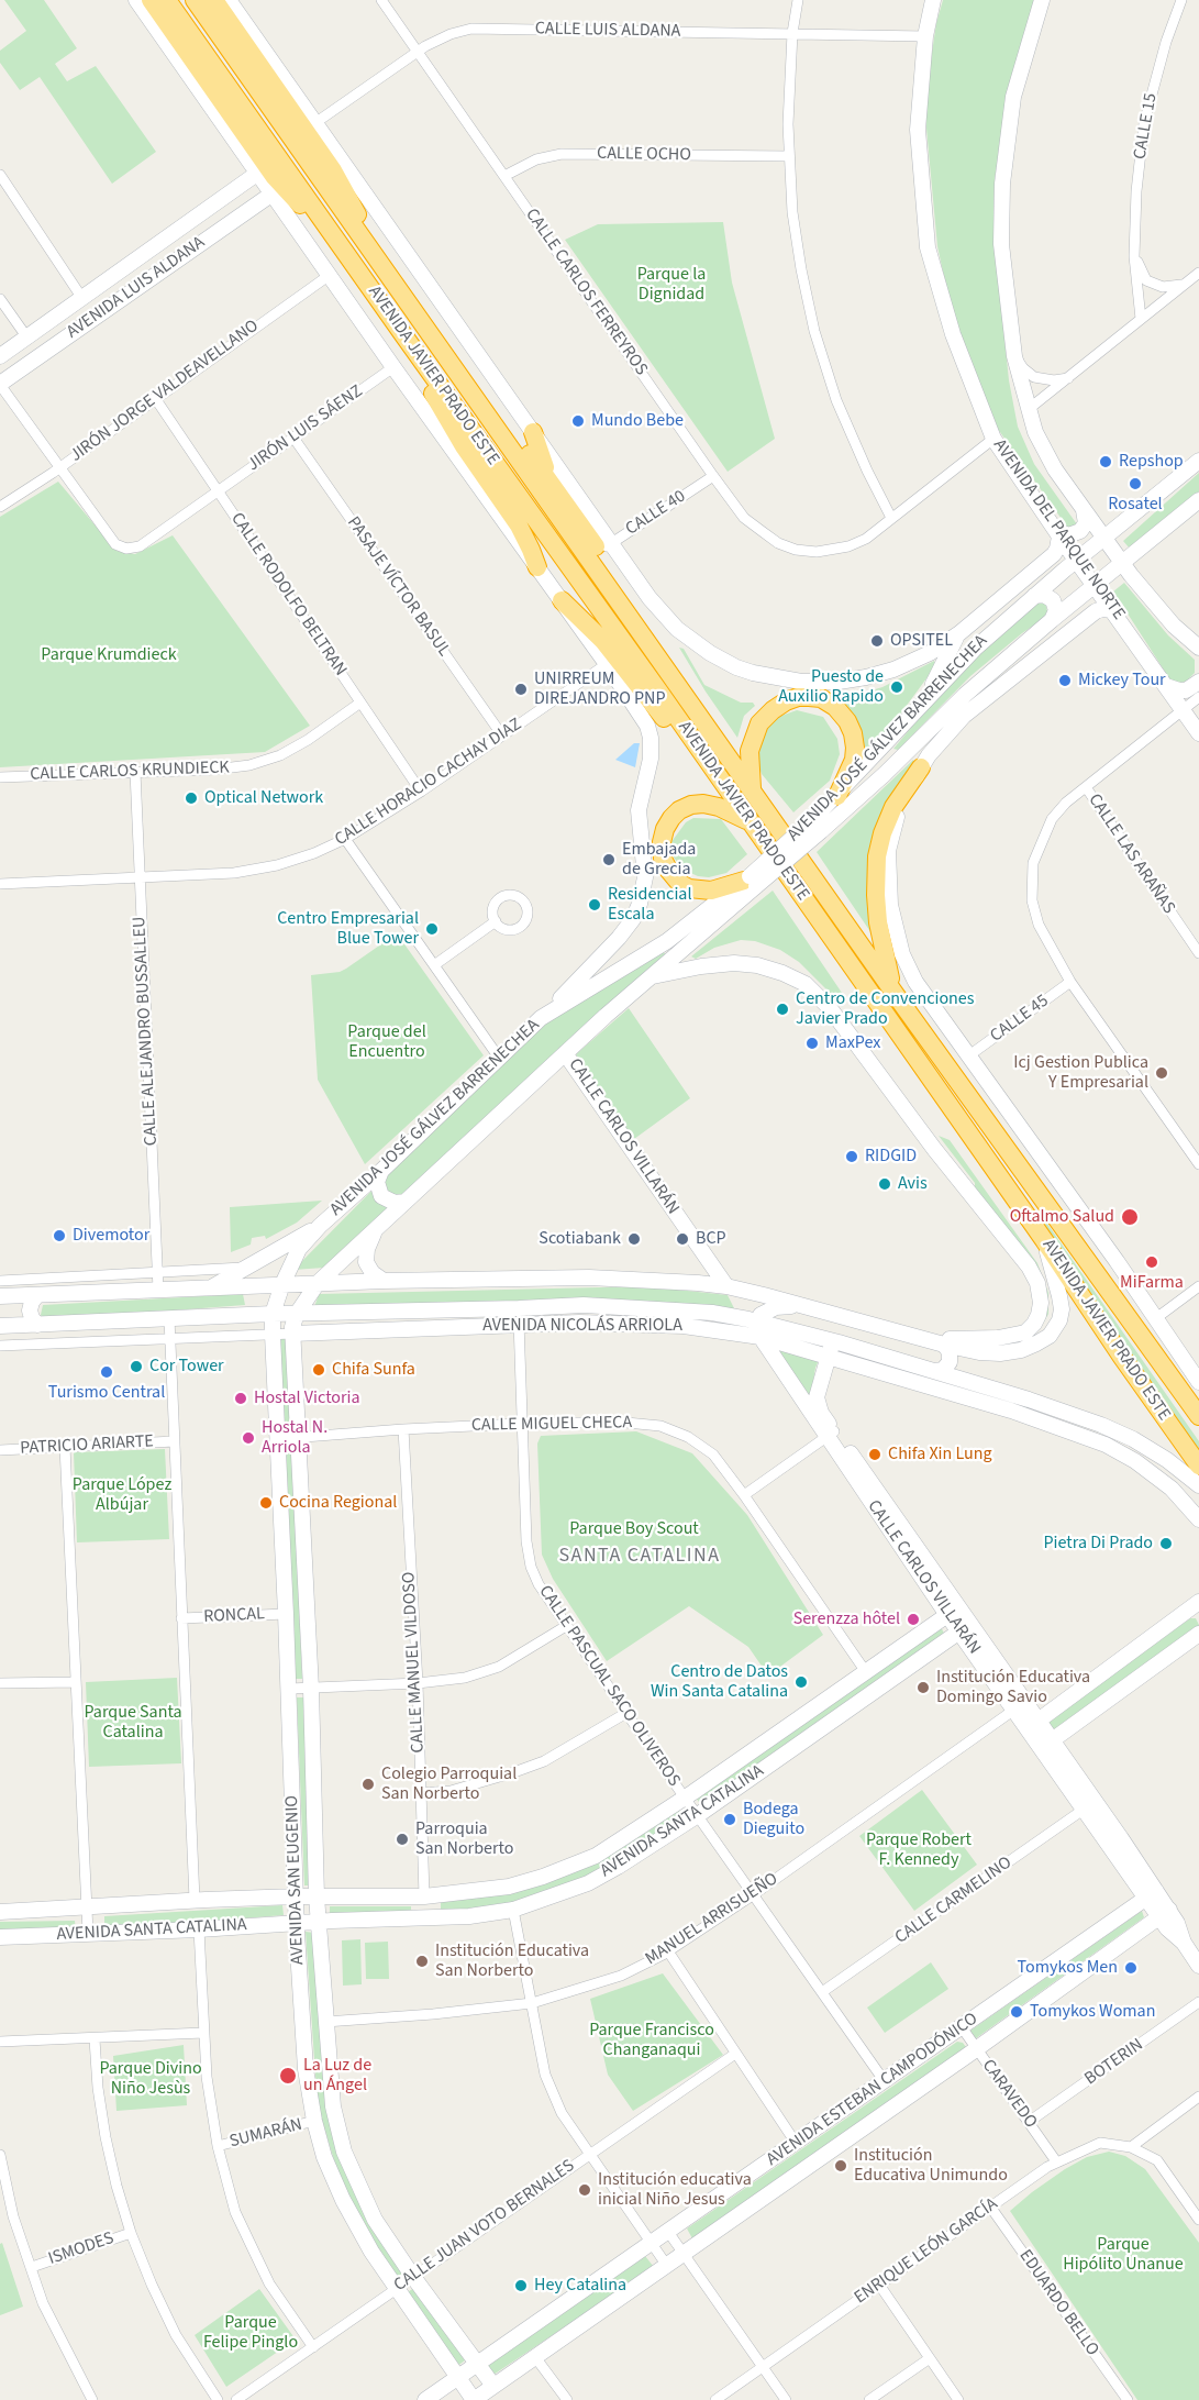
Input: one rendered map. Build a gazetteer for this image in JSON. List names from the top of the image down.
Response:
{
  "streets": {
    "highway": ["AVENIDA JAVIER PRADO ESTE"],
    "main road": [
      "AVENIDA LUIS ALDANA",
      "AVENIDA DEL PARQUE NORTE",
      "AVENIDA JOSÉ GÁLVEZ BARRENECHEA",
      "CALLE CARLOS VILLARÁN",
      "AVENIDA NICOLÁS ARRIOLA",
      "AVENIDA SANTA CATALINA",
      "AVENIDA SAN EUGENIO",
      "AVENIDA ESTEBAN CAMPODÓNICO"
    ],
    "street": [
      "CALLE LUIS ALDANA",
      "CALLE 15",
      "CALLE OCHO",
      "CALLE CARLOS FERREYROS",
      "JIRÓN JORGE VALDEAVELLANO",
      "JIRÓN LUIS SÁENZ",
      "CALLE 40",
      "PASAJE VÍCTOR BASUL",
      "CALLE RODOLFO BELTRAN",
      "CALLE CARLOS KRUNDIECK",
      "CALLE HORACIO CACHAY DIAZ",
      "CALLE LAS ARAÑAS",
      "CALLE 45",
      "CALLE ALEJANDRO BUSSALLEU",
      "CALLE MIGUEL CHECA",
      "PATRICIO ARIARTE",
      "RONCAL",
      "CALLE MANUEL VILDOSO",
      "CALLE PASCUAL SACO OLIVEROS",
      "CALLE CARMELINO",
      "MANUEL ARRISUEÑO",
      "BOTERIN",
      "CARAVEDO",
      "SUMARÁN",
      "CALLE JUAN VOTO BERNALES",
      "ISMODES",
      "ENRIQUE LEÓN GARCÍA",
      "EDUARDO BELLO"
    ]
  },
  "crossings": [
    ["CALLE LUIS ALDANA", "CALLE CARLOS FERREYROS"],
    ["CALLE LUIS ALDANA", "AVENIDA DEL PARQUE NORTE"],
    ["CALLE OCHO", "CALLE CARLOS FERREYROS"],
    ["AVENIDA LUIS ALDANA", "AVENIDA JAVIER PRADO ESTE"],
    ["AVENIDA LUIS ALDANA", "JIRÓN LUIS SÁENZ"],
    ["CALLE CARLOS FERREYROS", "CALLE 40"],
    ["AVENIDA JAVIER PRADO ESTE", "JIRÓN JORGE VALDEAVELLANO"],
    ["AVENIDA JAVIER PRADO ESTE", "JIRÓN LUIS SÁENZ"],
    ["AVENIDA JAVIER PRADO ESTE", "AVENIDA JOSÉ GÁLVEZ BARRENECHEA"],
    ["AVENIDA JAVIER PRADO ESTE", "CALLE HORACIO CACHAY DIAZ"],
    ["JIRÓN JORGE VALDEAVELLANO", "JIRÓN LUIS SÁENZ"],
    ["JIRÓN JORGE VALDEAVELLANO", "CALLE RODOLFO BELTRAN"],
    ["JIRÓN LUIS SÁENZ", "PASAJE VÍCTOR BASUL"],
    ["JIRÓN LUIS SÁENZ", "CALLE RODOLFO BELTRAN"],
    ["AVENIDA DEL PARQUE NORTE", "AVENIDA JOSÉ GÁLVEZ BARRENECHEA"],
    ["PASAJE VÍCTOR BASUL", "CALLE HORACIO CACHAY DIAZ"],
    ["CALLE RODOLFO BELTRAN", "CALLE CARLOS KRUNDIECK"],
    ["CALLE RODOLFO BELTRAN", "CALLE HORACIO CACHAY DIAZ"],
    ["AVENIDA JOSÉ GÁLVEZ BARRENECHEA", "CALLE CARLOS VILLARÁN"],
    ["AVENIDA JOSÉ GÁLVEZ BARRENECHEA", "AVENIDA NICOLÁS ARRIOLA"],
    ["AVENIDA JOSÉ GÁLVEZ BARRENECHEA", "AVENIDA SAN EUGENIO"],
    ["CALLE CARLOS KRUNDIECK", "CALLE ALEJANDRO BUSSALLEU"],
    ["CALLE HORACIO CACHAY DIAZ", "CALLE ALEJANDRO BUSSALLEU"],
    ["CALLE CARLOS VILLARÁN", "AVENIDA NICOLÁS ARRIOLA"],
    ["CALLE CARLOS VILLARÁN", "AVENIDA SANTA CATALINA"],
    ["CALLE CARLOS VILLARÁN", "CALLE CARMELINO"],
    ["CALLE CARLOS VILLARÁN", "MANUEL ARRISUEÑO"],
    ["CALLE CARLOS VILLARÁN", "AVENIDA ESTEBAN CAMPODÓNICO"],
    ["AVENIDA NICOLÁS ARRIOLA", "CALLE PASCUAL SACO OLIVEROS"],
    ["AVENIDA NICOLÁS ARRIOLA", "AVENIDA SAN EUGENIO"],
    ["CALLE MIGUEL CHECA", "CALLE MANUEL VILDOSO"],
    ["CALLE MIGUEL CHECA", "CALLE PASCUAL SACO OLIVEROS"],
    ["CALLE MIGUEL CHECA", "AVENIDA SANTA CATALINA"],
    ["CALLE MIGUEL CHECA", "AVENIDA SAN EUGENIO"],
    ["RONCAL", "AVENIDA SAN EUGENIO"],
    ["CALLE MANUEL VILDOSO", "AVENIDA SANTA CATALINA"],
    ["CALLE PASCUAL SACO OLIVEROS", "AVENIDA SANTA CATALINA"],
    ["CALLE PASCUAL SACO OLIVEROS", "CALLE CARMELINO"],
    ["CALLE PASCUAL SACO OLIVEROS", "MANUEL ARRISUEÑO"],
    ["CALLE PASCUAL SACO OLIVEROS", "AVENIDA ESTEBAN CAMPODÓNICO"],
    ["AVENIDA SANTA CATALINA", "AVENIDA SAN EUGENIO"],
    ["AVENIDA SAN EUGENIO", "MANUEL ARRISUEÑO"],
    ["AVENIDA SAN EUGENIO", "AVENIDA ESTEBAN CAMPODÓNICO"],
    ["AVENIDA SAN EUGENIO", "SUMARÁN"],
    ["AVENIDA SAN EUGENIO", "CALLE JUAN VOTO BERNALES"],
    ["BOTERIN", "CARAVEDO"],
    ["AVENIDA ESTEBAN CAMPODÓNICO", "CARAVEDO"],
    ["CARAVEDO", "ENRIQUE LEÓN GARCÍA"],
    ["ENRIQUE LEÓN GARCÍA", "EDUARDO BELLO"]
  ],
  "districts": ["SANTA CATALINA"],
  "parks": [
    "Parque la Dignidad",
    "Parque Krumdieck",
    "Parque del Encuentro",
    "Parque López Albújar",
    "Parque Boy Scout",
    "Parque Santa Catalina",
    "Parque Robert F. Kennedy",
    "Parque Francisco Changanaqui",
    "Parque Divino Niño Jesùs",
    "Parque Hipólito Unanue",
    "Parque Felipe Pinglo"
  ],
  "places": [
    "Mundo Bebe",
    "Repshop",
    "Rosatel",
    "OPSITEL",
    "Mickey Tour",
    "Puesto de Auxilio Rapido",
    "UNIRREUM DIREJANDRO PNP",
    "Optical Network",
    "Embajada de Grecia",
    "Residencial Escala",
    "Centro Empresarial Blue Tower",
    "Centro de Convenciones Javier Prado",
    "MaxPex",
    "Icj Gestion Publica Y Empresarial",
    "RIDGID",
    "Avis",
    "Oftalmo Salud",
    "Divemotor",
    "Scotiabank",
    "BCP",
    "MiFarma",
    "Cor Tower",
    "Chifa Sunfa",
    "Turismo Central",
    "Hostal Victoria",
    "Hostal N. Arriola",
    "Chifa Xin Lung",
    "Cocina Regional",
    "Pietra Di Prado",
    "Serenzza hôtel",
    "Centro de Datos Win Santa Catalina",
    "Institución Educativa Domingo Savio",
    "Colegio Parroquial San Norberto",
    "Bodega Dieguito",
    "Parroquia San Norberto",
    "Institución Educativa San Norberto",
    "Tomykos Men",
    "Tomykos Woman",
    "La Luz de un Ángel",
    "Institución Educativa Unimundo",
    "Institución educativa inicial Niño Jesus",
    "Hey Catalina"
  ]
}
